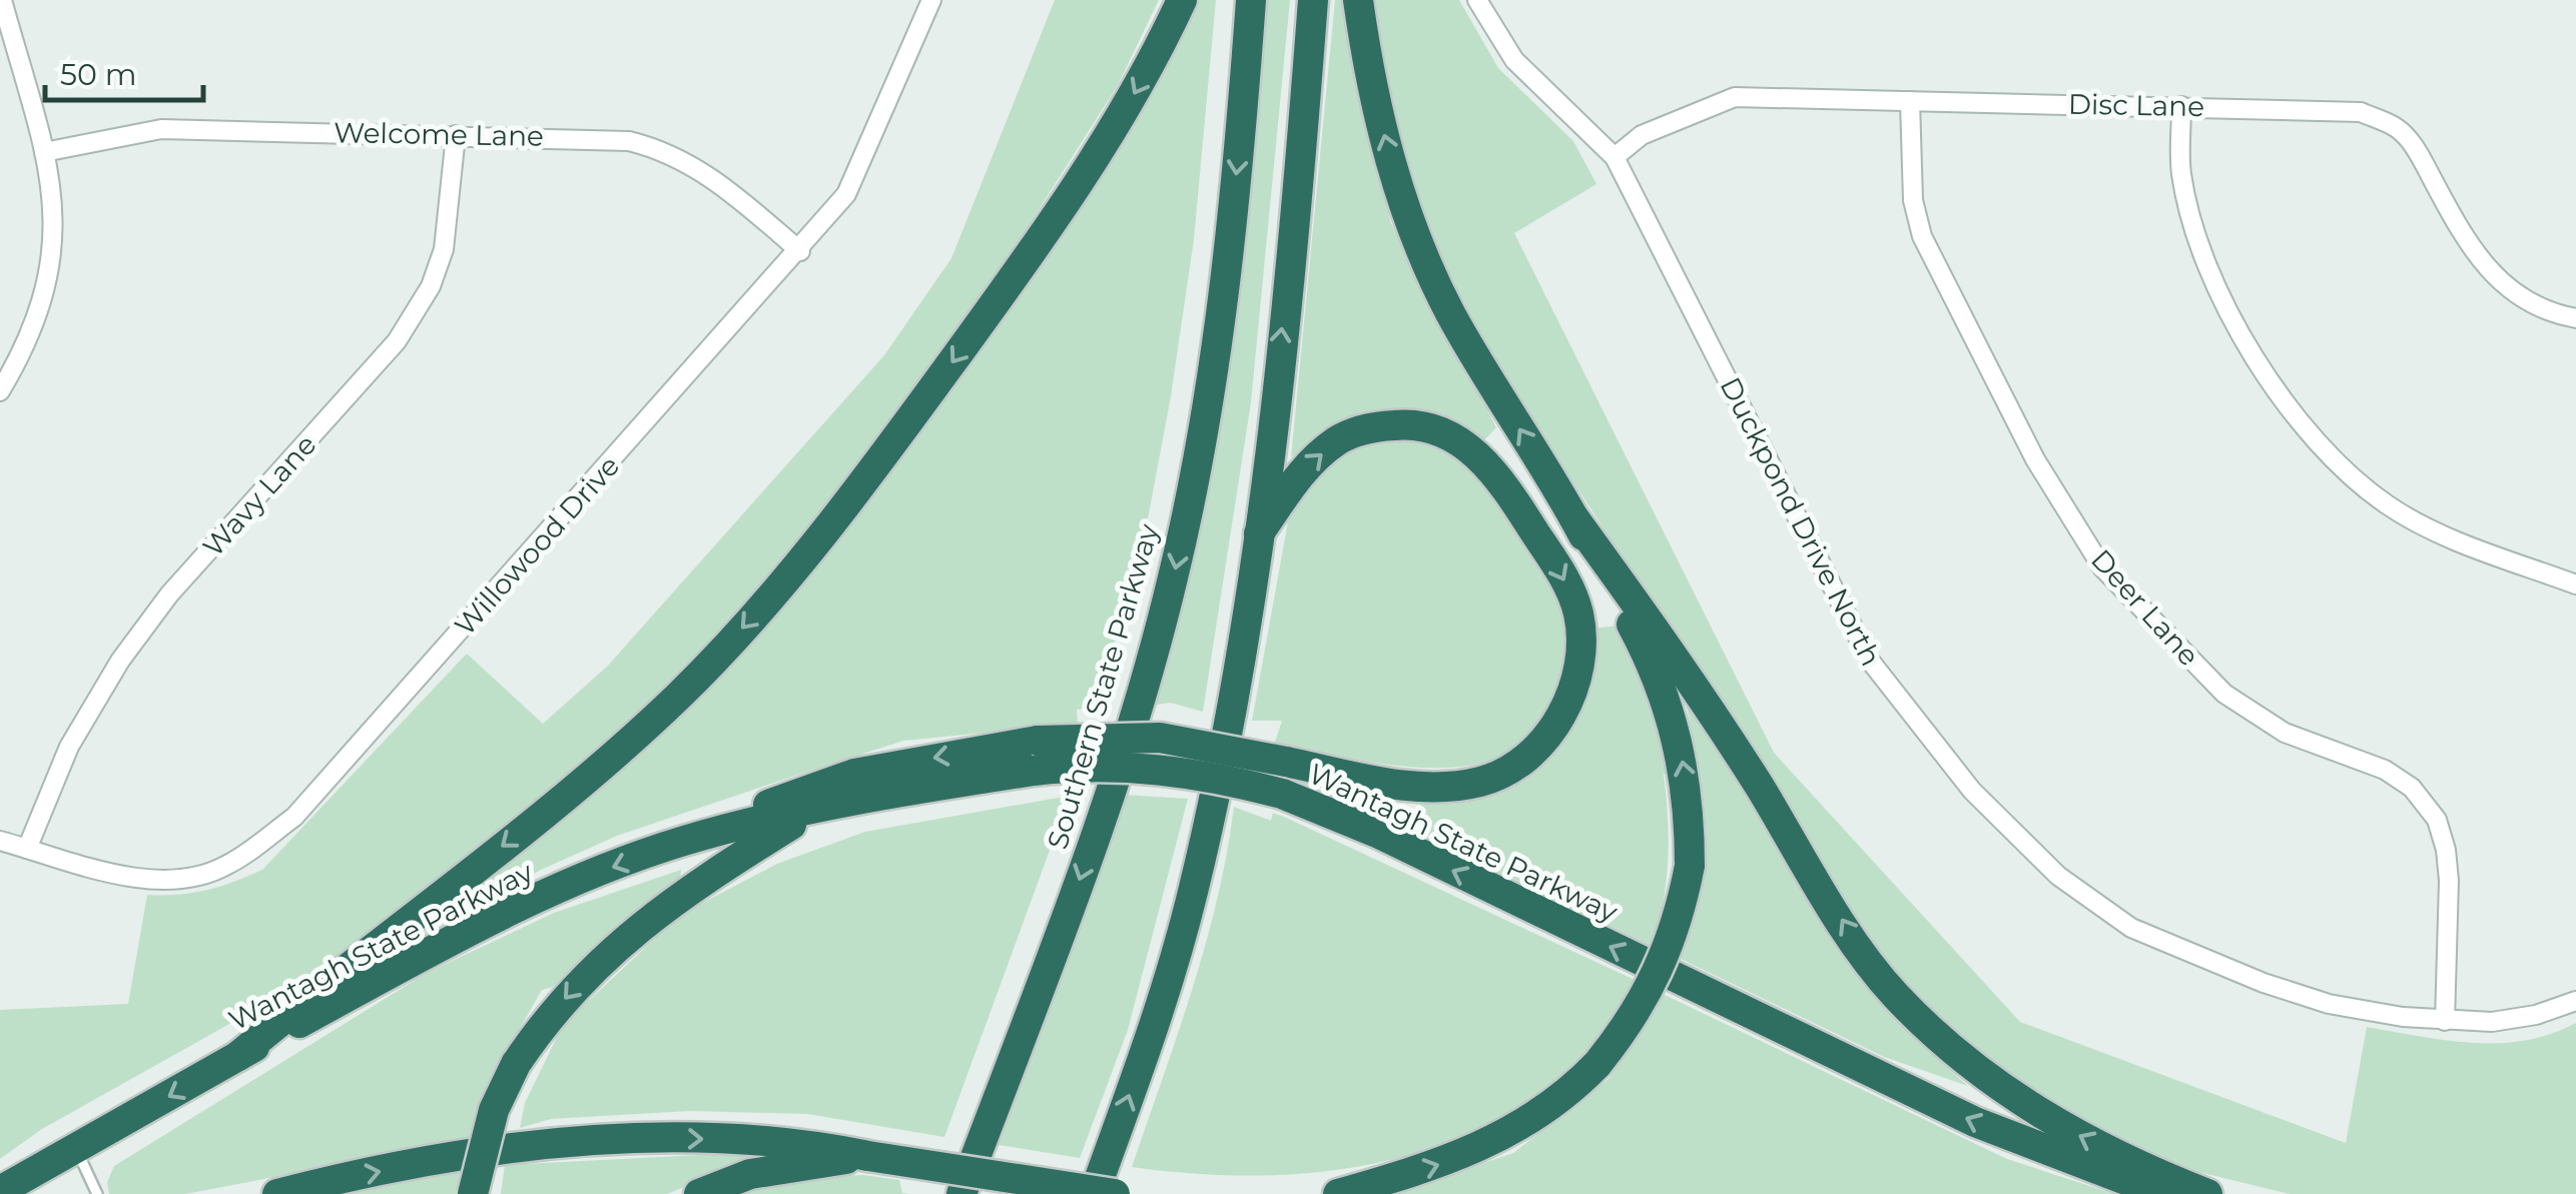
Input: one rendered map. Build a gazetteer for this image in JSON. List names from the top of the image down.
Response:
{
  "streets": {
    "highway": ["Southern State Parkway", "Wantagh State Parkway"],
    "street": [
      "Disc Lane",
      "Welcome Lane",
      "Wavy Lane",
      "Duckpond Drive North",
      "Willowood Drive",
      "Deer Lane"
    ]
  },
  "crossings": [
    ["Disc Lane", "Duckpond Drive North"],
    ["Disc Lane", "Deer Lane"],
    ["Welcome Lane", "Wavy Lane"],
    ["Welcome Lane", "Willowood Drive"],
    ["Wavy Lane", "Willowood Drive"],
    ["Duckpond Drive North", "Deer Lane"]
  ],
  "one_way": ["Wantagh State Parkway"],
  "scale_bar": "50 m"
}
